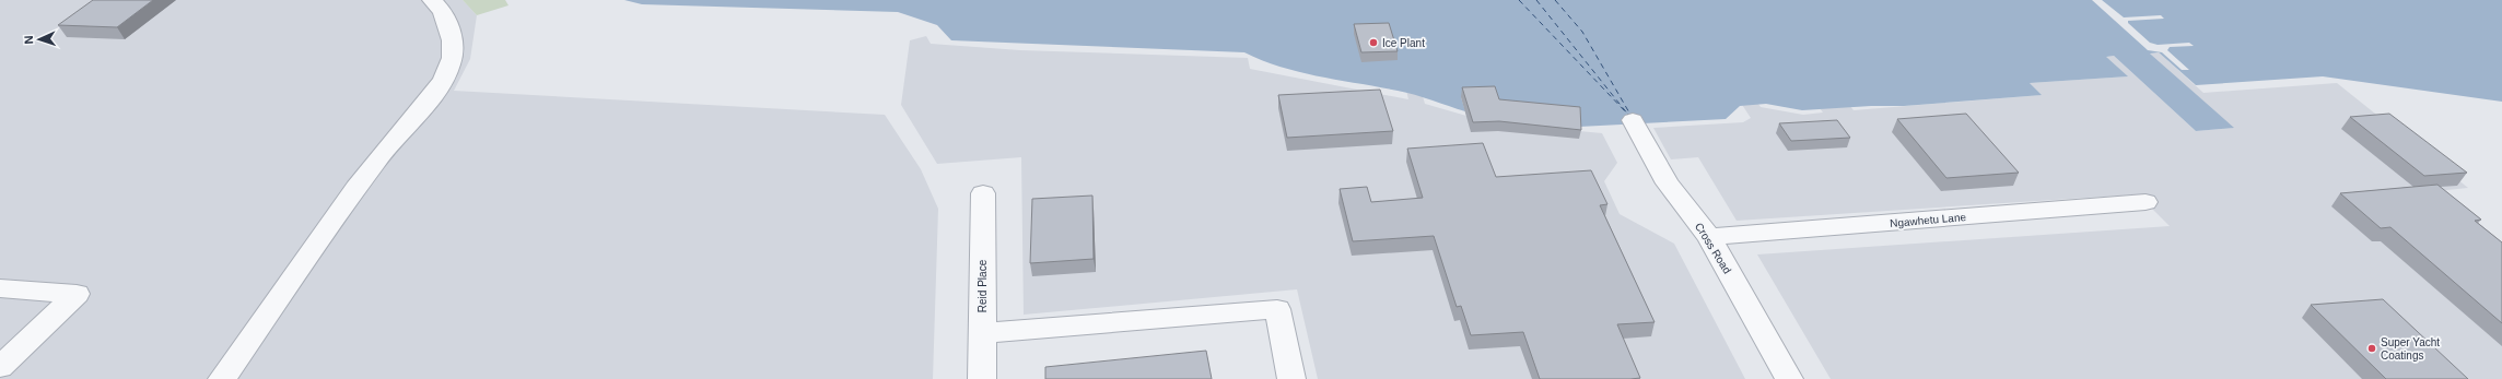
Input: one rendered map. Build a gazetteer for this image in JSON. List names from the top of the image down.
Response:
{
  "streets": {
    "street": ["Ngawhetu Lane", "Cross Road", "Reid Place"]
  },
  "crossings": [
    ["Ngawhetu Lane", "Cross Road"]
  ],
  "places": ["Ice Plant", "Super Yacht Coatings"],
  "north": "left"
}
